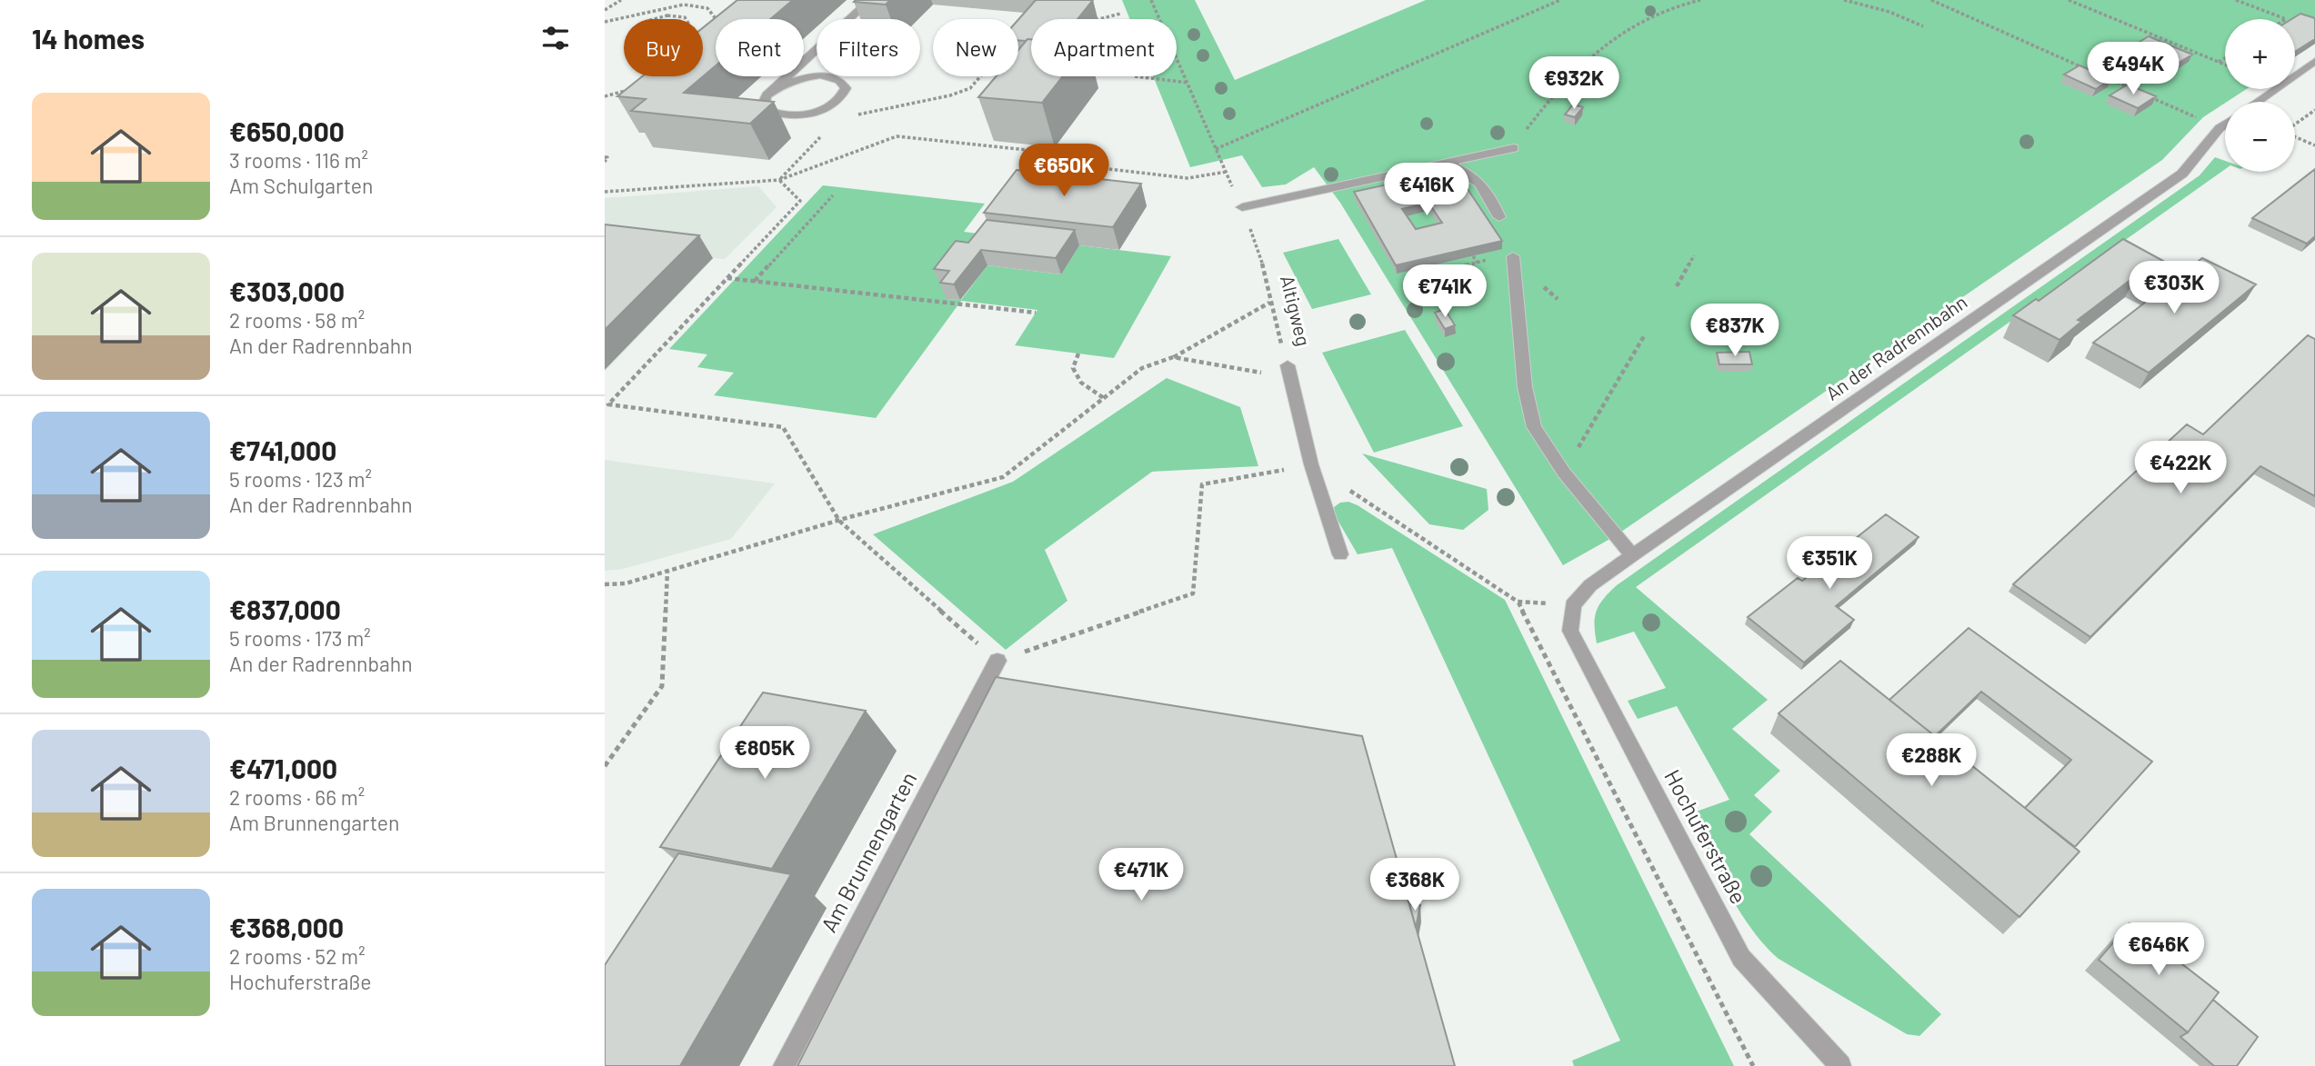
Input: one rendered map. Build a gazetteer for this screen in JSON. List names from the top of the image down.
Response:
{
  "streets": {
    "street": ["An der Radrennbahn", "Hochuferstraße", "Am Brunnengarten"],
    "path": ["Altigweg"]
  },
  "crossings": [
    ["An der Radrennbahn", "Hochuferstraße"]
  ],
  "page": {
    "heading": "14 homes",
    "map_buttons": ["+", "−"],
    "chip": [
      "Buy",
      "Rent",
      "Filters",
      "New",
      "Apartment"
    ],
    "price": [
      "€494K",
      "€932K",
      "€650K",
      "€416K",
      "€303K",
      "€741K",
      "€837K",
      "€422K",
      "€351K",
      "€805K",
      "€288K",
      "€471K",
      "€368K",
      "€646K"
    ],
    "list": [
      {
        "name": "€650,000",
        "note": "3 rooms · 116 m² · Am Schulgarten"
      },
      {
        "name": "€303,000",
        "note": "2 rooms · 58 m² · An der Radrennbahn"
      },
      {
        "name": "€741,000",
        "note": "5 rooms · 123 m² · An der Radrennbahn"
      },
      {
        "name": "€837,000",
        "note": "5 rooms · 173 m² · An der Radrennbahn"
      },
      {
        "name": "€471,000",
        "note": "2 rooms · 66 m² · Am Brunnengarten"
      },
      {
        "name": "€368,000",
        "note": "2 rooms · 52 m² · Hochuferstraße"
      }
    ]
  }
}
